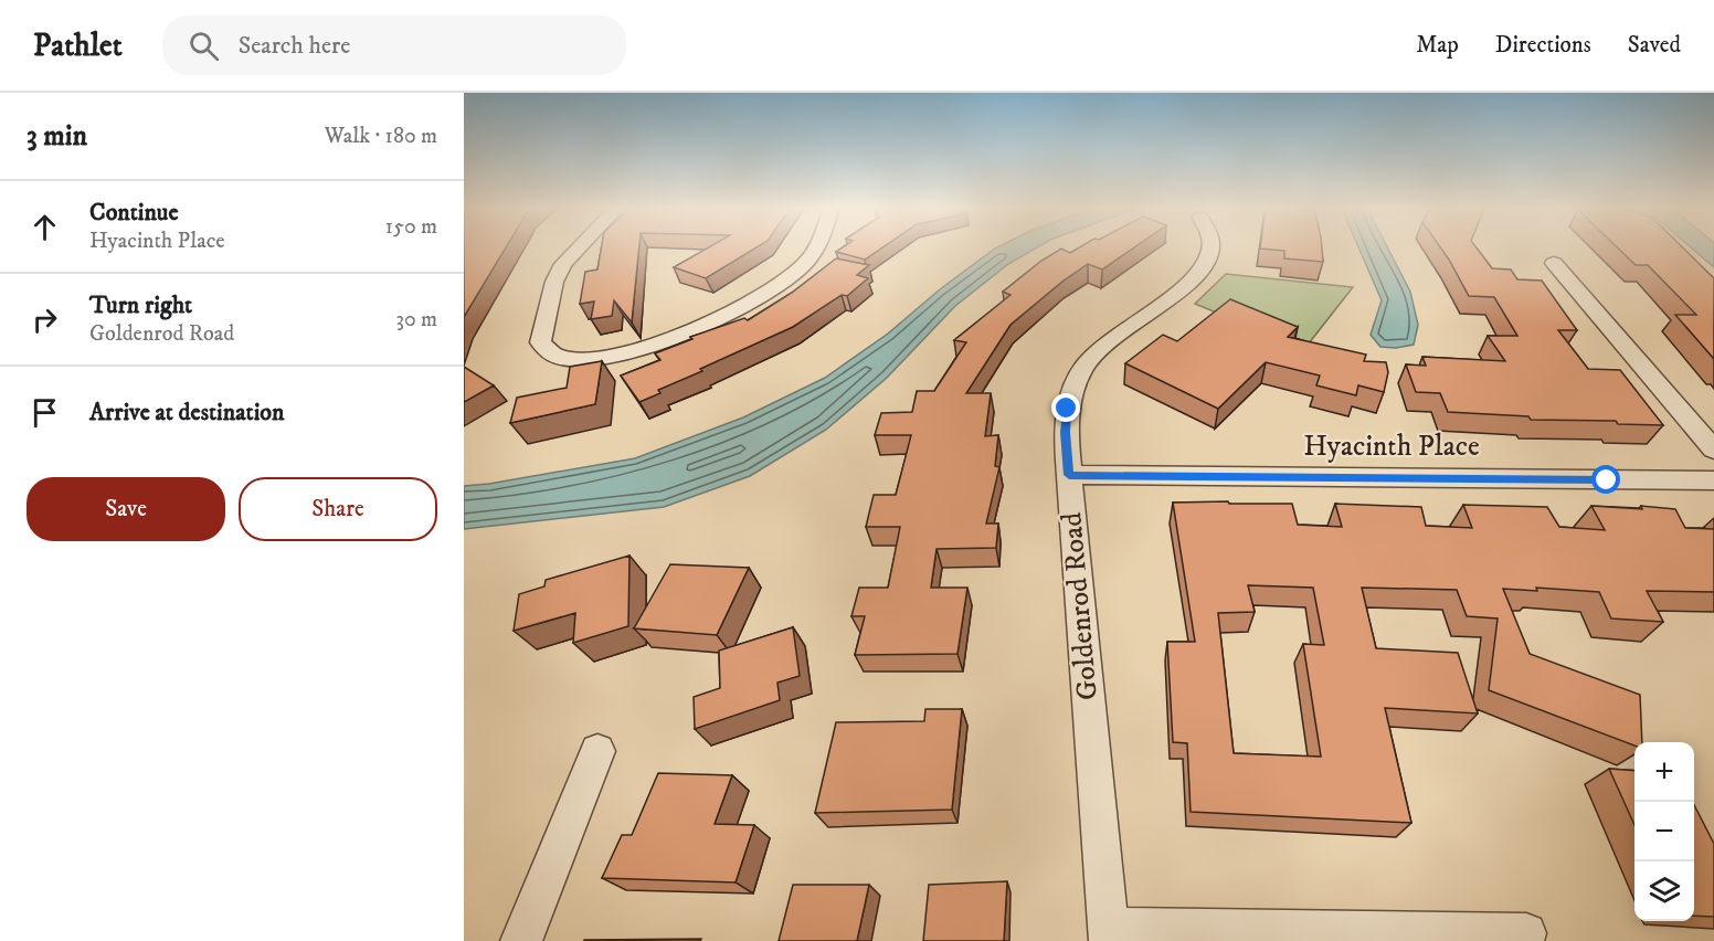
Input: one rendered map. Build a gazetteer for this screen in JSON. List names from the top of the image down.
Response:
{
  "streets": {
    "street": ["Hyacinth Place", "Goldenrod Road"]
  },
  "crossings": [
    ["Hyacinth Place", "Goldenrod Road"]
  ],
  "page": {
    "header": "Pathlet",
    "search": "Search here",
    "nav": ["Map", "Directions", "Saved"],
    "heading": ["3 min", "Walk · 180 m"],
    "list": [
      ["Continue", "Hyacinth Place", "150 m"],
      ["Turn right", "Goldenrod Road", "30 m"],
      "Arrive at destination"
    ],
    "buttons": ["Save", "Share"],
    "map_buttons": ["+", "−"]
  }
}
